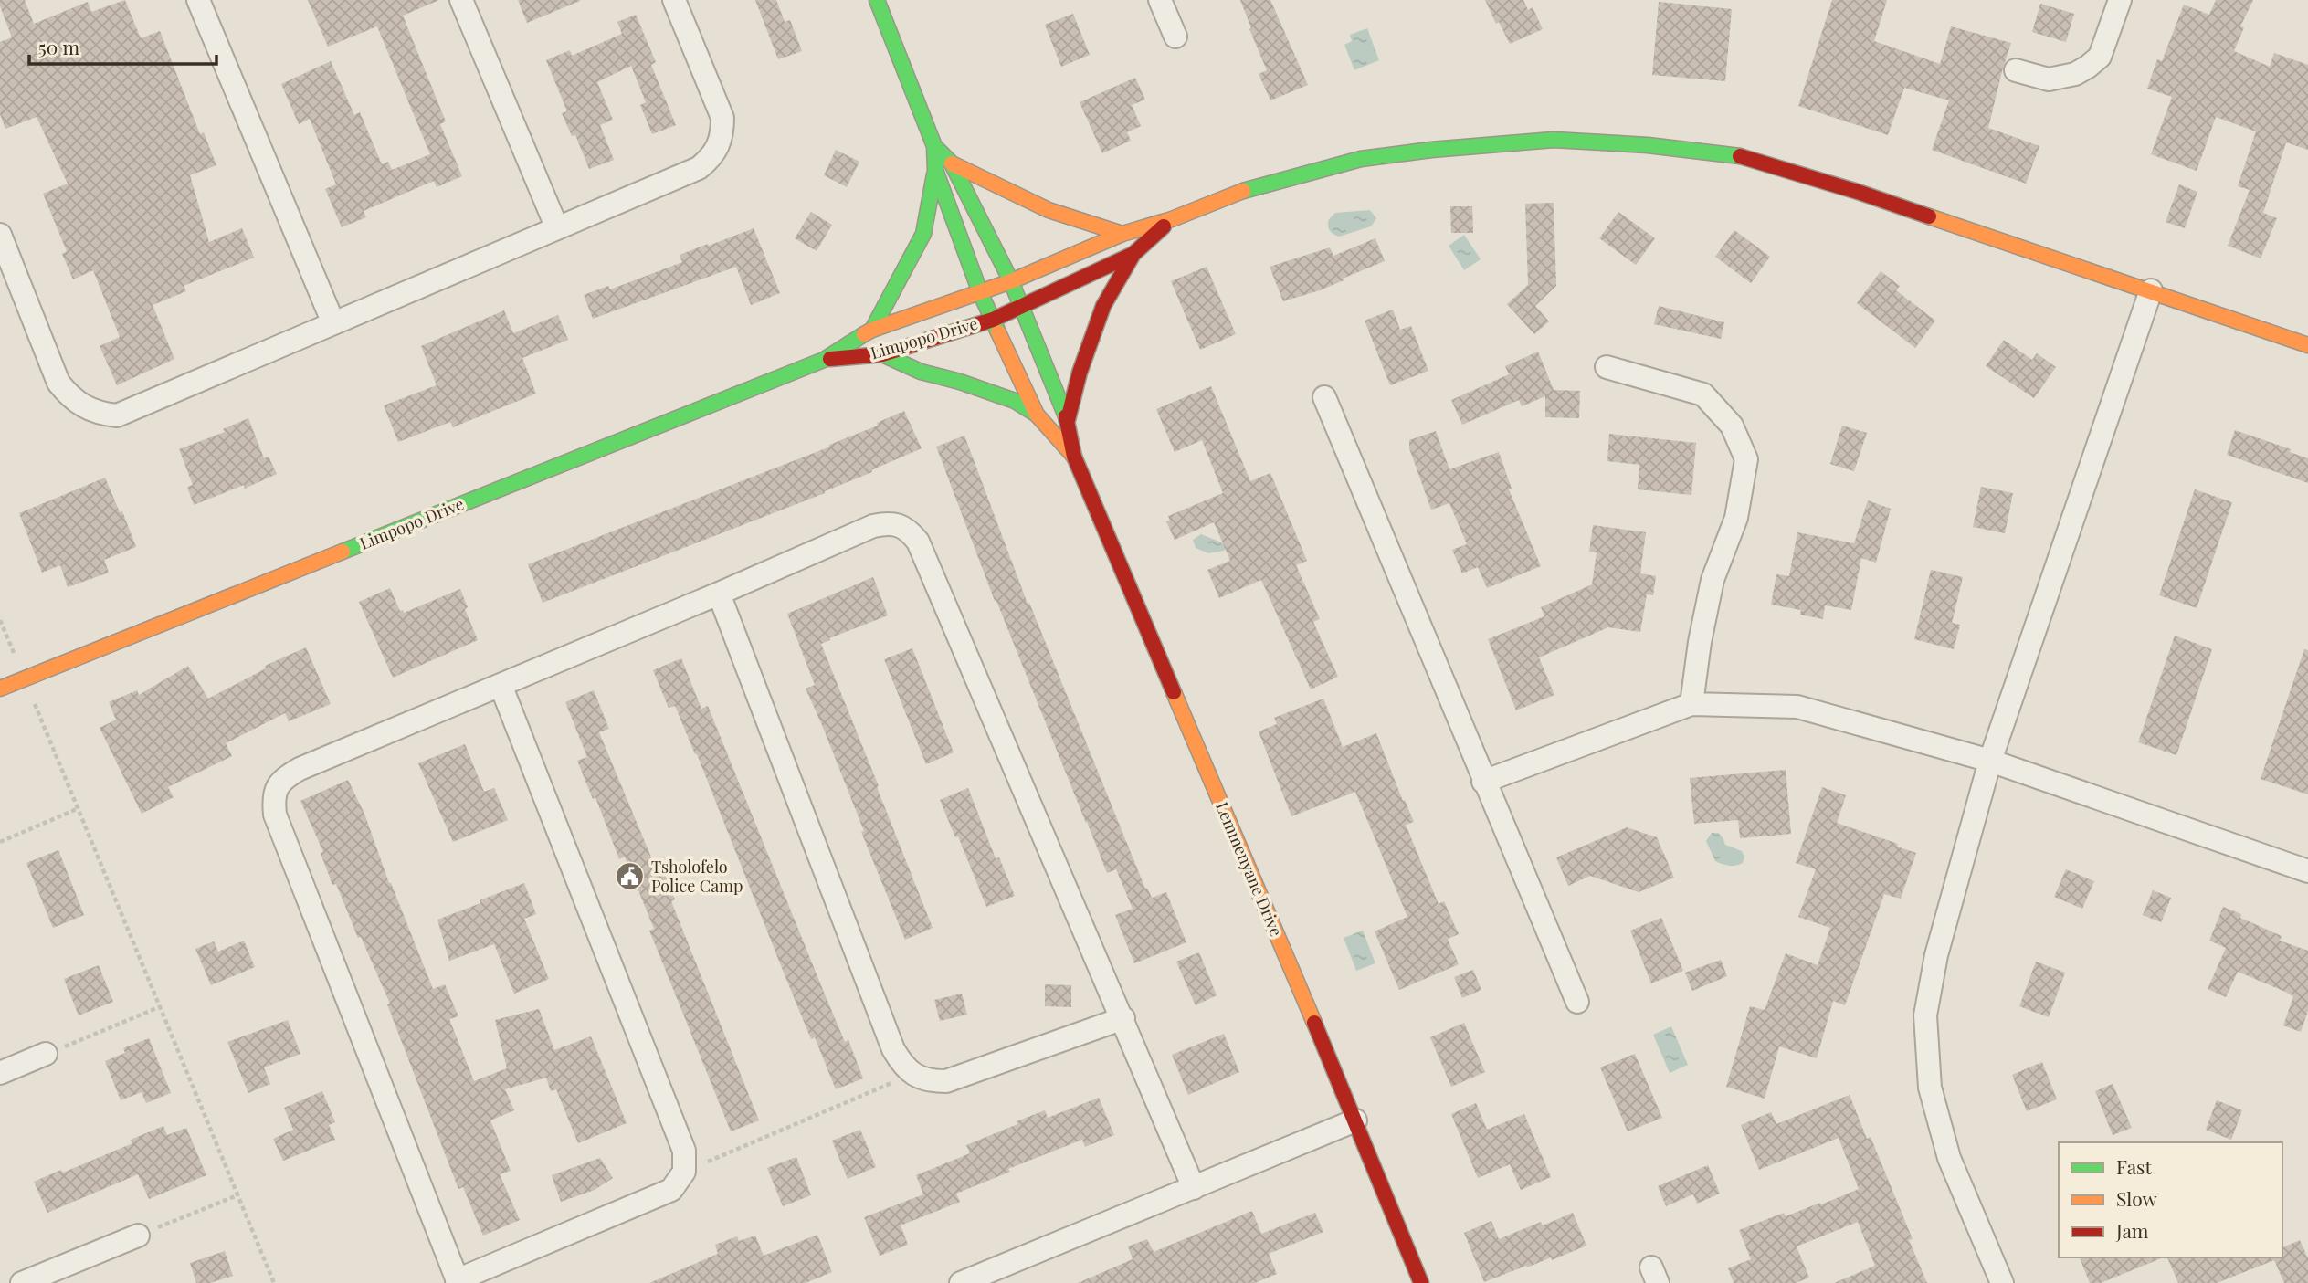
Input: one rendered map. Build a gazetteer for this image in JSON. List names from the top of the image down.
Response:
{
  "streets": {
    "street": ["Limpopo Drive", "Lemmenyane Drive"]
  },
  "places": {
    "public building": ["Tsholofelo Police Camp"]
  },
  "legend": ["Fast", "Slow", "Jam"],
  "scale_bar": "50 m"
}
